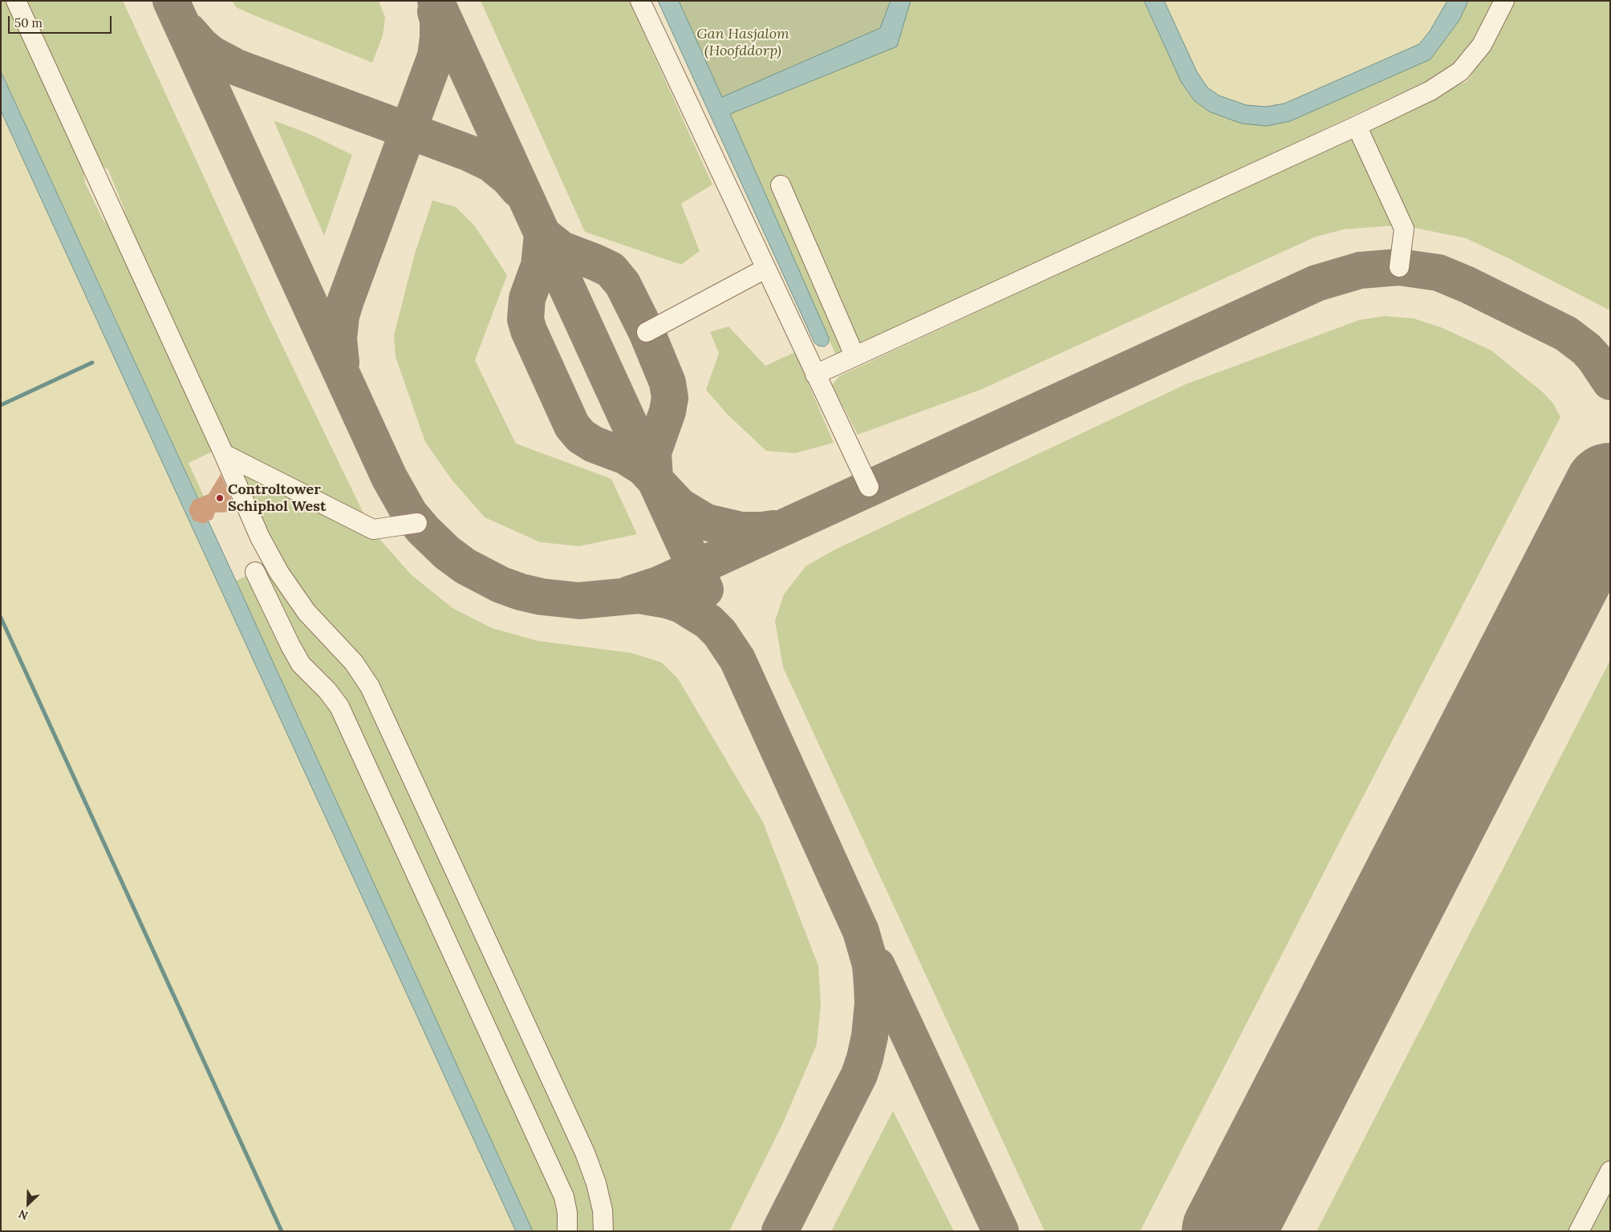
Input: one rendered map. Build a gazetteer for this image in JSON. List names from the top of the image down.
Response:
{
  "parks": ["Gan Hasjalom (Hoofddorp)"],
  "places": ["Controltower Schiphol West"],
  "scale_bar": "50 m",
  "north": "bottom left"
}
